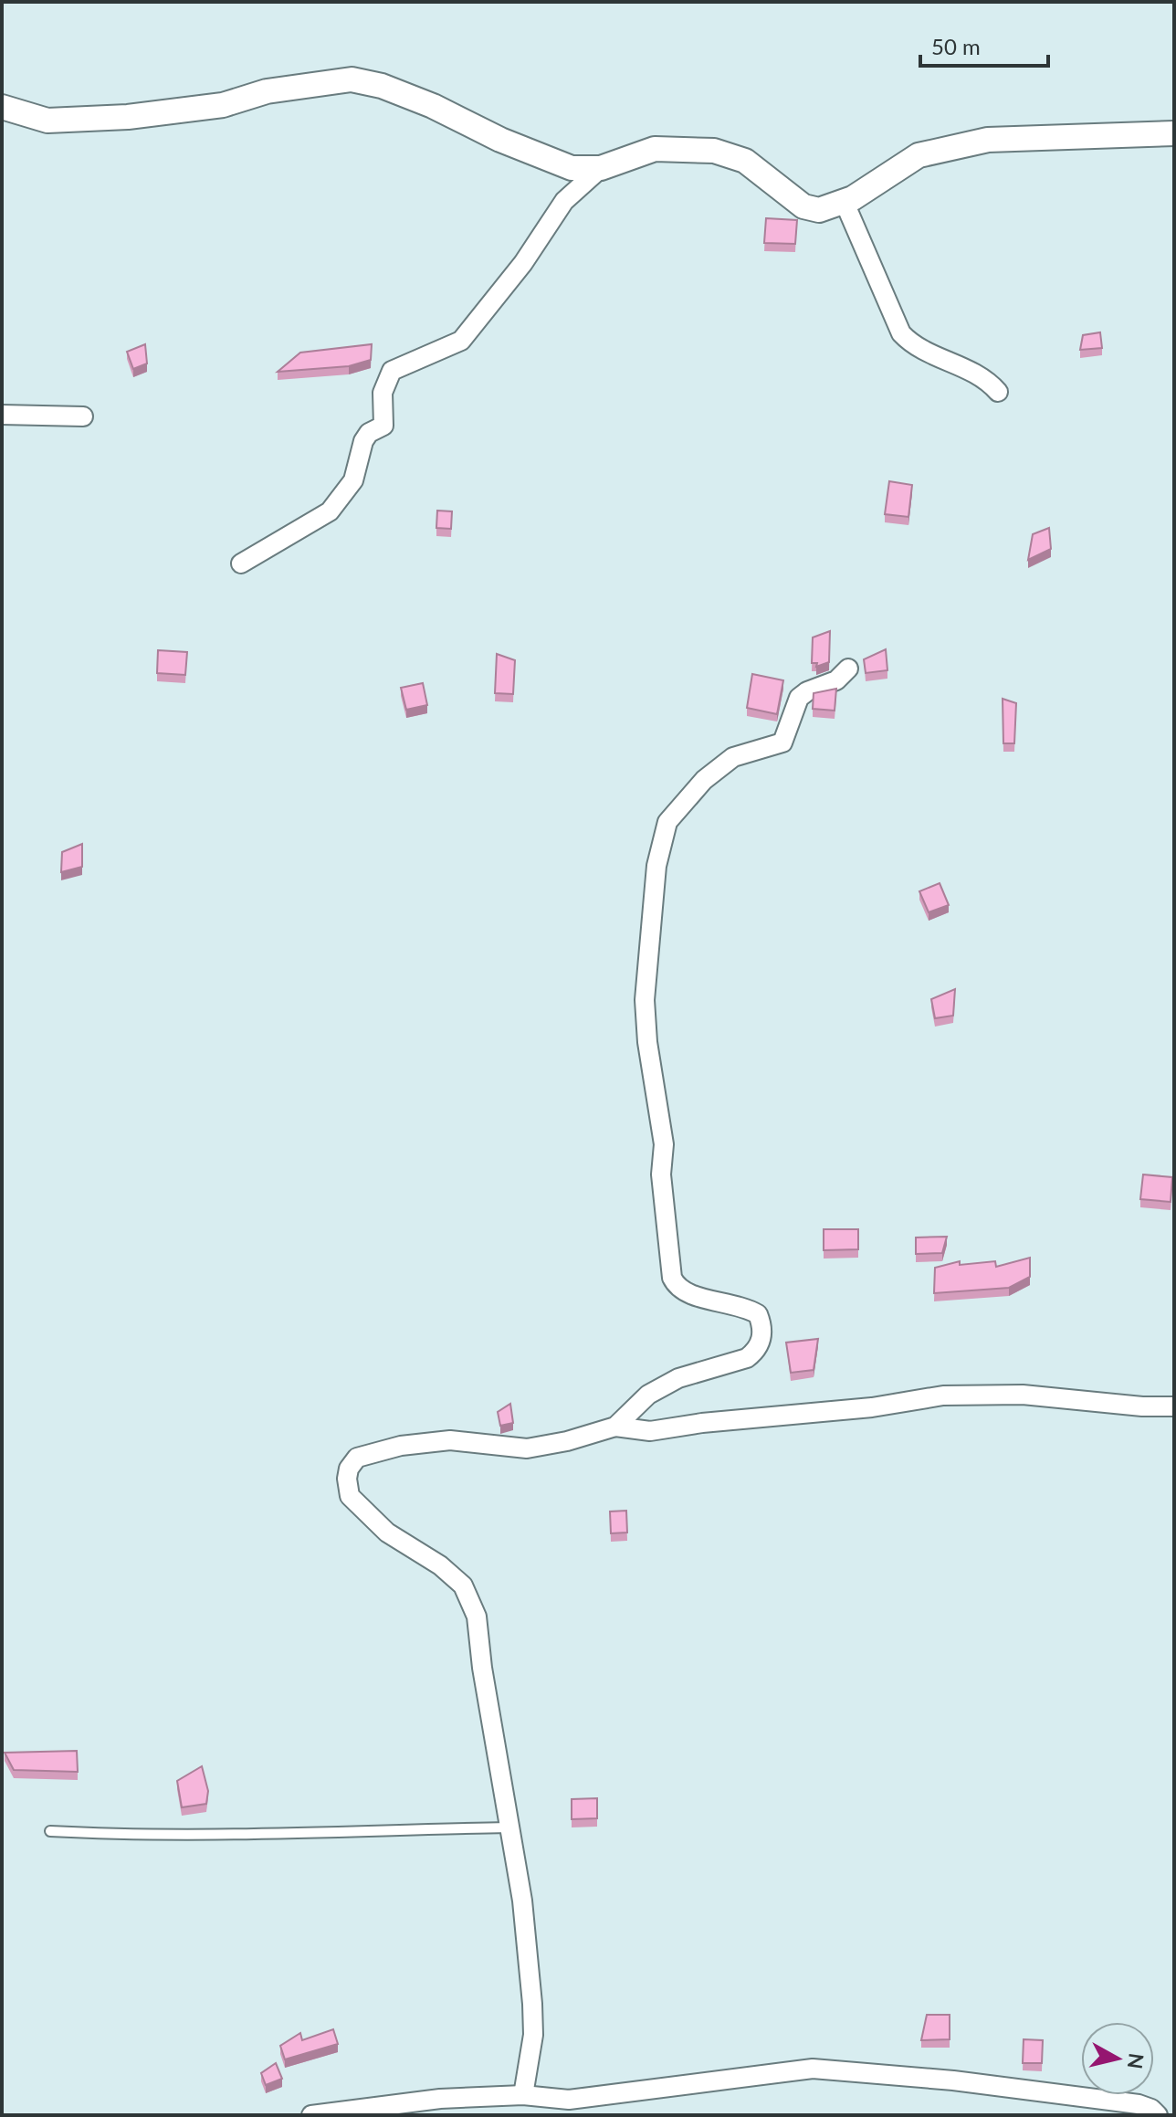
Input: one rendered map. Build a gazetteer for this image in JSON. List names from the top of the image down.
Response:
{
  "scale_bar": "50 m",
  "north": "right"
}
